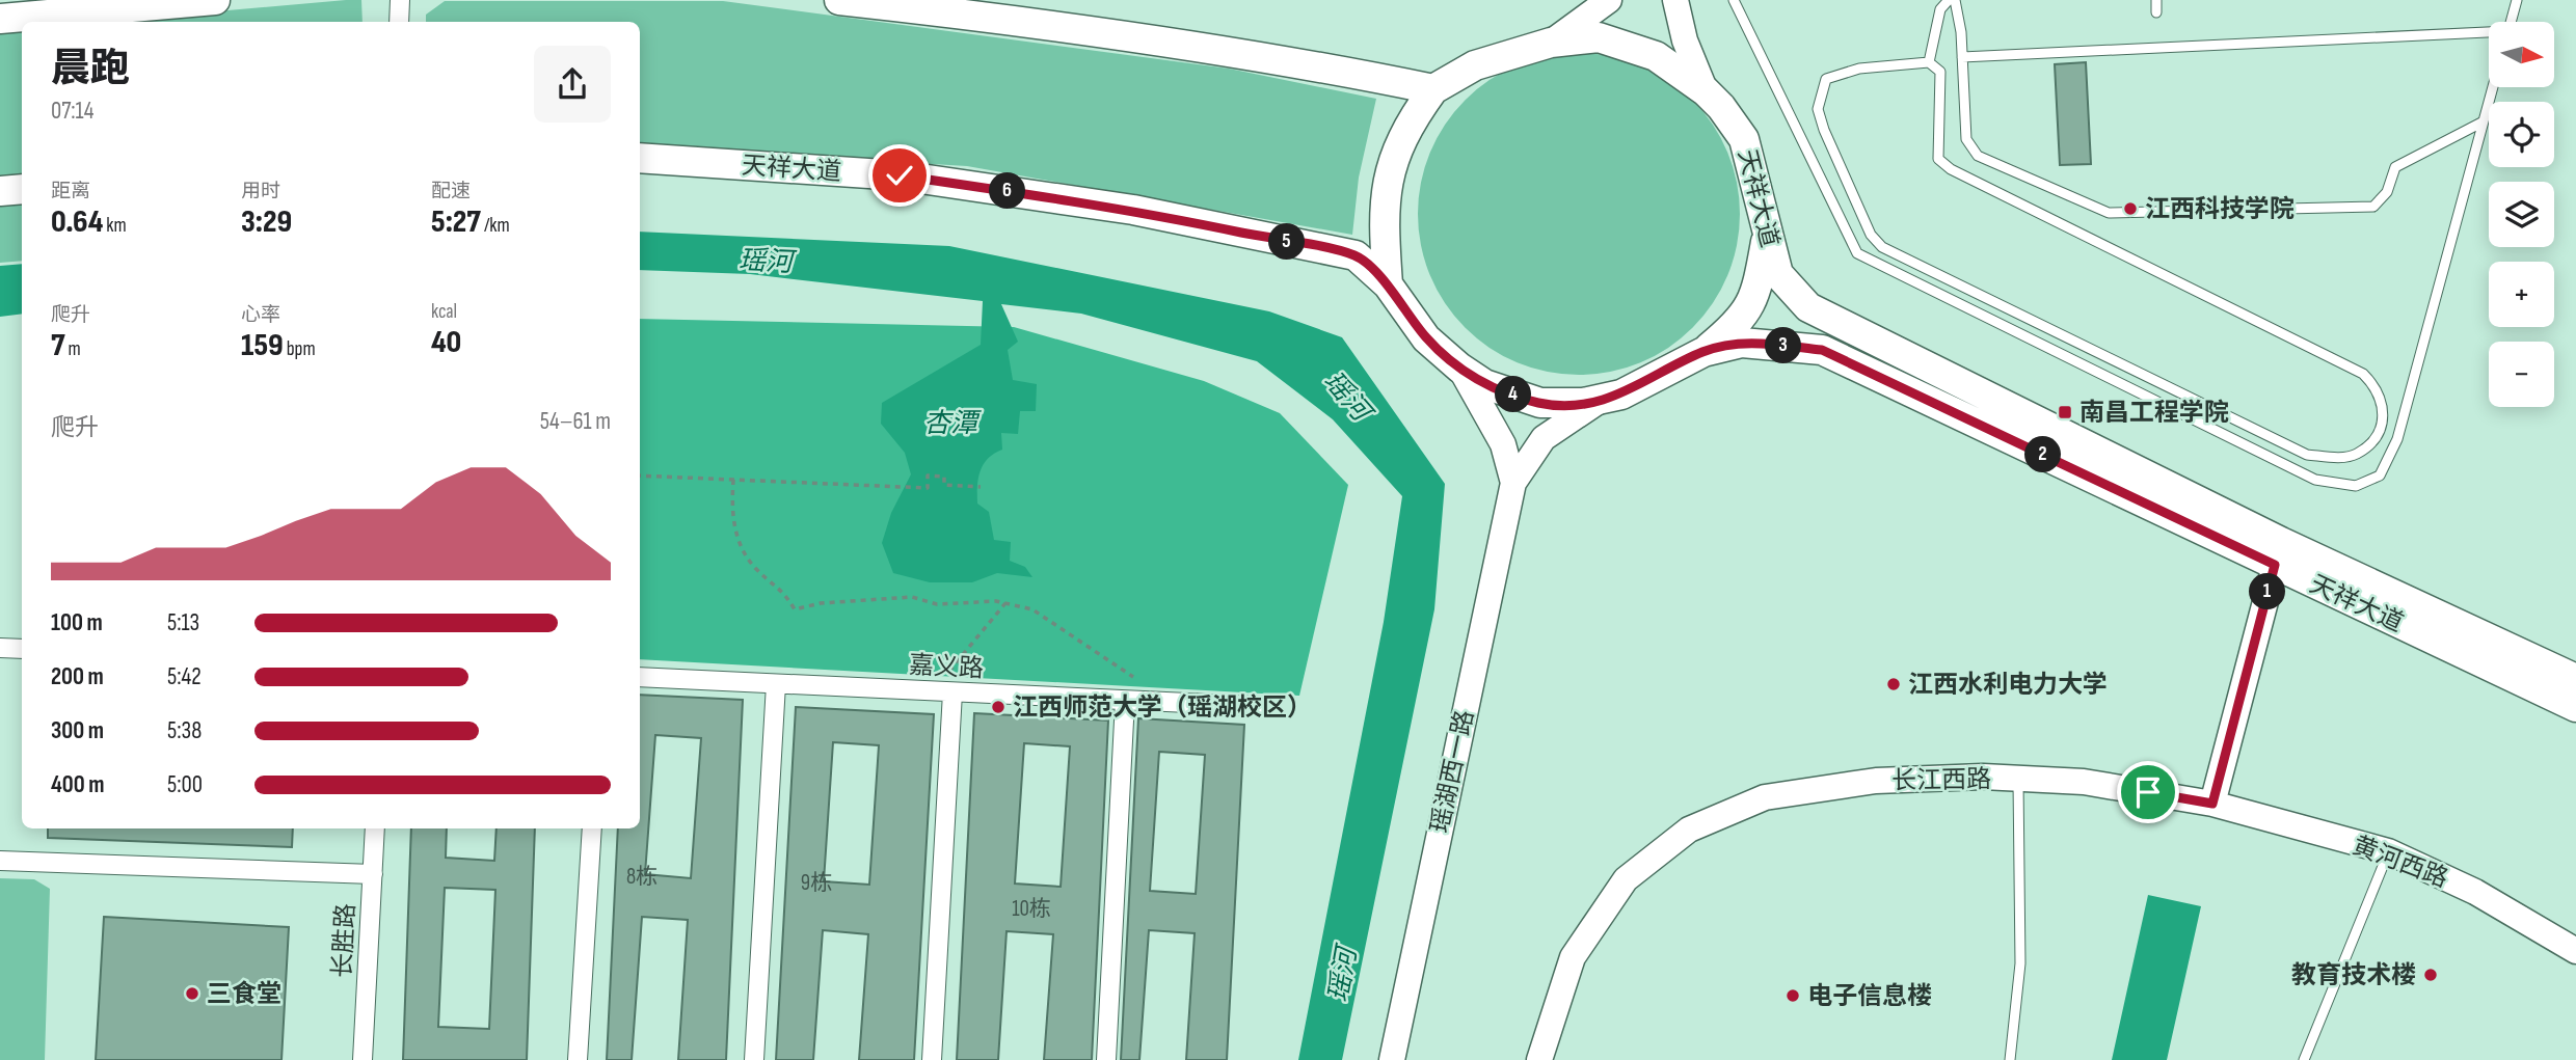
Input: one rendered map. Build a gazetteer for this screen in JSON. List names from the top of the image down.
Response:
{
  "streets": {
    "main road": ["天祥大道"],
    "street": [
      "嘉义路",
      "瑶湖西一路",
      "长江西路",
      "黄河西路",
      "长胜路"
    ]
  },
  "crossings": [
    ["长江西路", "黄河西路"]
  ],
  "water": ["瑶河", "杏潭"],
  "places": {
    "other": [
      "江西科技学院",
      "江西水利电力大学",
      "江西师范大学（瑶湖校区）",
      "教育技术楼",
      "三食堂",
      "电子信息楼"
    ],
    "transit": ["南昌工程学院"]
  },
  "house_numbers": ["8栋", "9栋", "10栋"],
  "north": "right",
  "page": {
    "map_buttons": ["+", "−"],
    "heading": ["晨跑", "07:14"],
    "stats": [
      ["距离", "0.64 km"],
      ["用时", "3:29"],
      ["配速", "5:27 /km"],
      ["爬升", "7 m"],
      ["心率", "159 bpm"],
      ["kcal", "40"]
    ],
    "pins": [
      "6",
      "5",
      "3",
      "4",
      "2",
      "1"
    ],
    "chart": ["爬升", "54–61 m"],
    "list": [
      {
        "name": "100 m",
        "note": "5:13"
      },
      {
        "name": "200 m",
        "note": "5:42"
      },
      {
        "name": "300 m",
        "note": "5:38"
      },
      {
        "name": "400 m",
        "note": "5:00"
      }
    ]
  }
}
